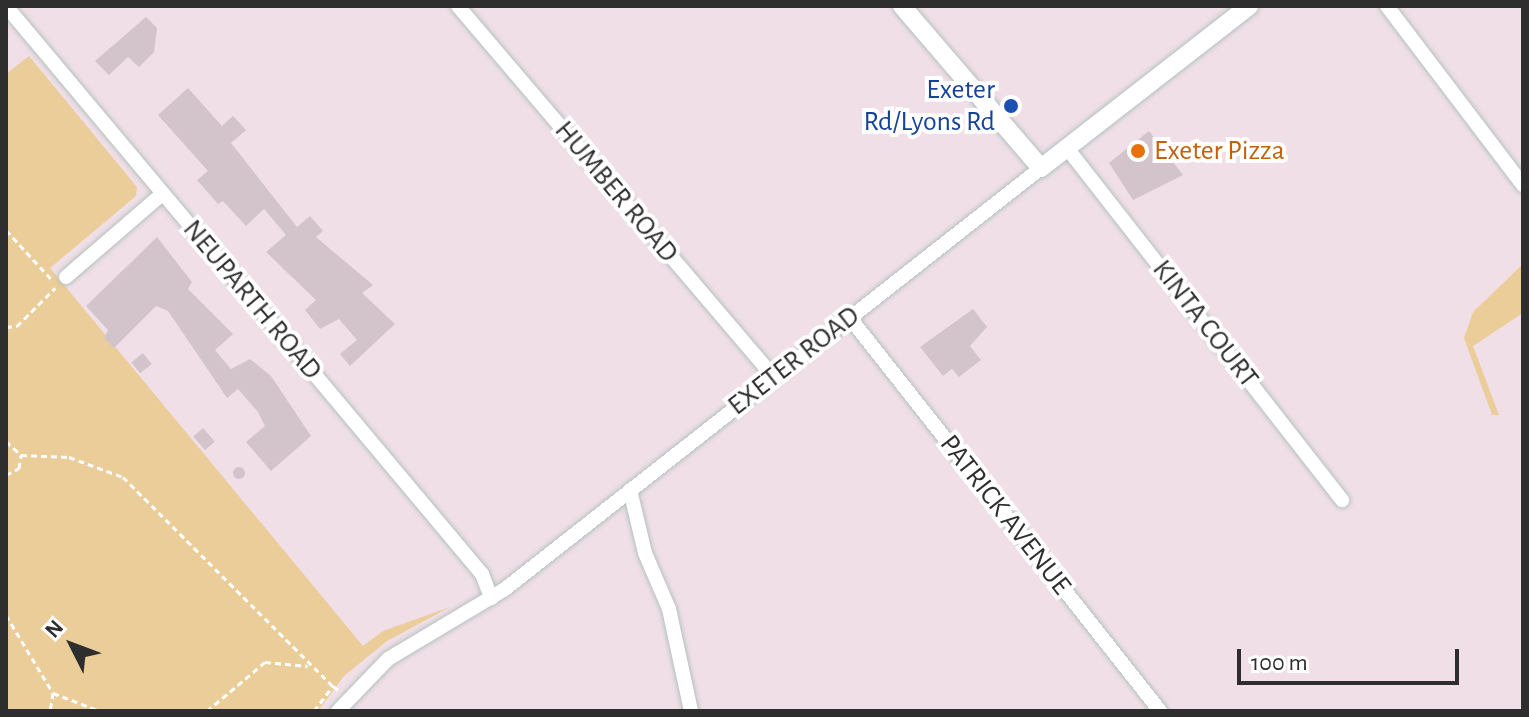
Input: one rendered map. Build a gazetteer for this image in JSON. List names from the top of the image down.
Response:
{
  "streets": {
    "main road": ["EXETER ROAD"],
    "street": [
      "HUMBER ROAD",
      "NEUPARTH ROAD",
      "KINTA COURT",
      "PATRICK AVENUE"
    ]
  },
  "crossings": [
    ["HUMBER ROAD", "EXETER ROAD"],
    ["NEUPARTH ROAD", "EXETER ROAD"],
    ["KINTA COURT", "EXETER ROAD"],
    ["EXETER ROAD", "PATRICK AVENUE"]
  ],
  "places": ["Exeter Rd/Lyons Rd", "Exeter Pizza"],
  "scale_bar": "100 m",
  "north": "top left"
}
